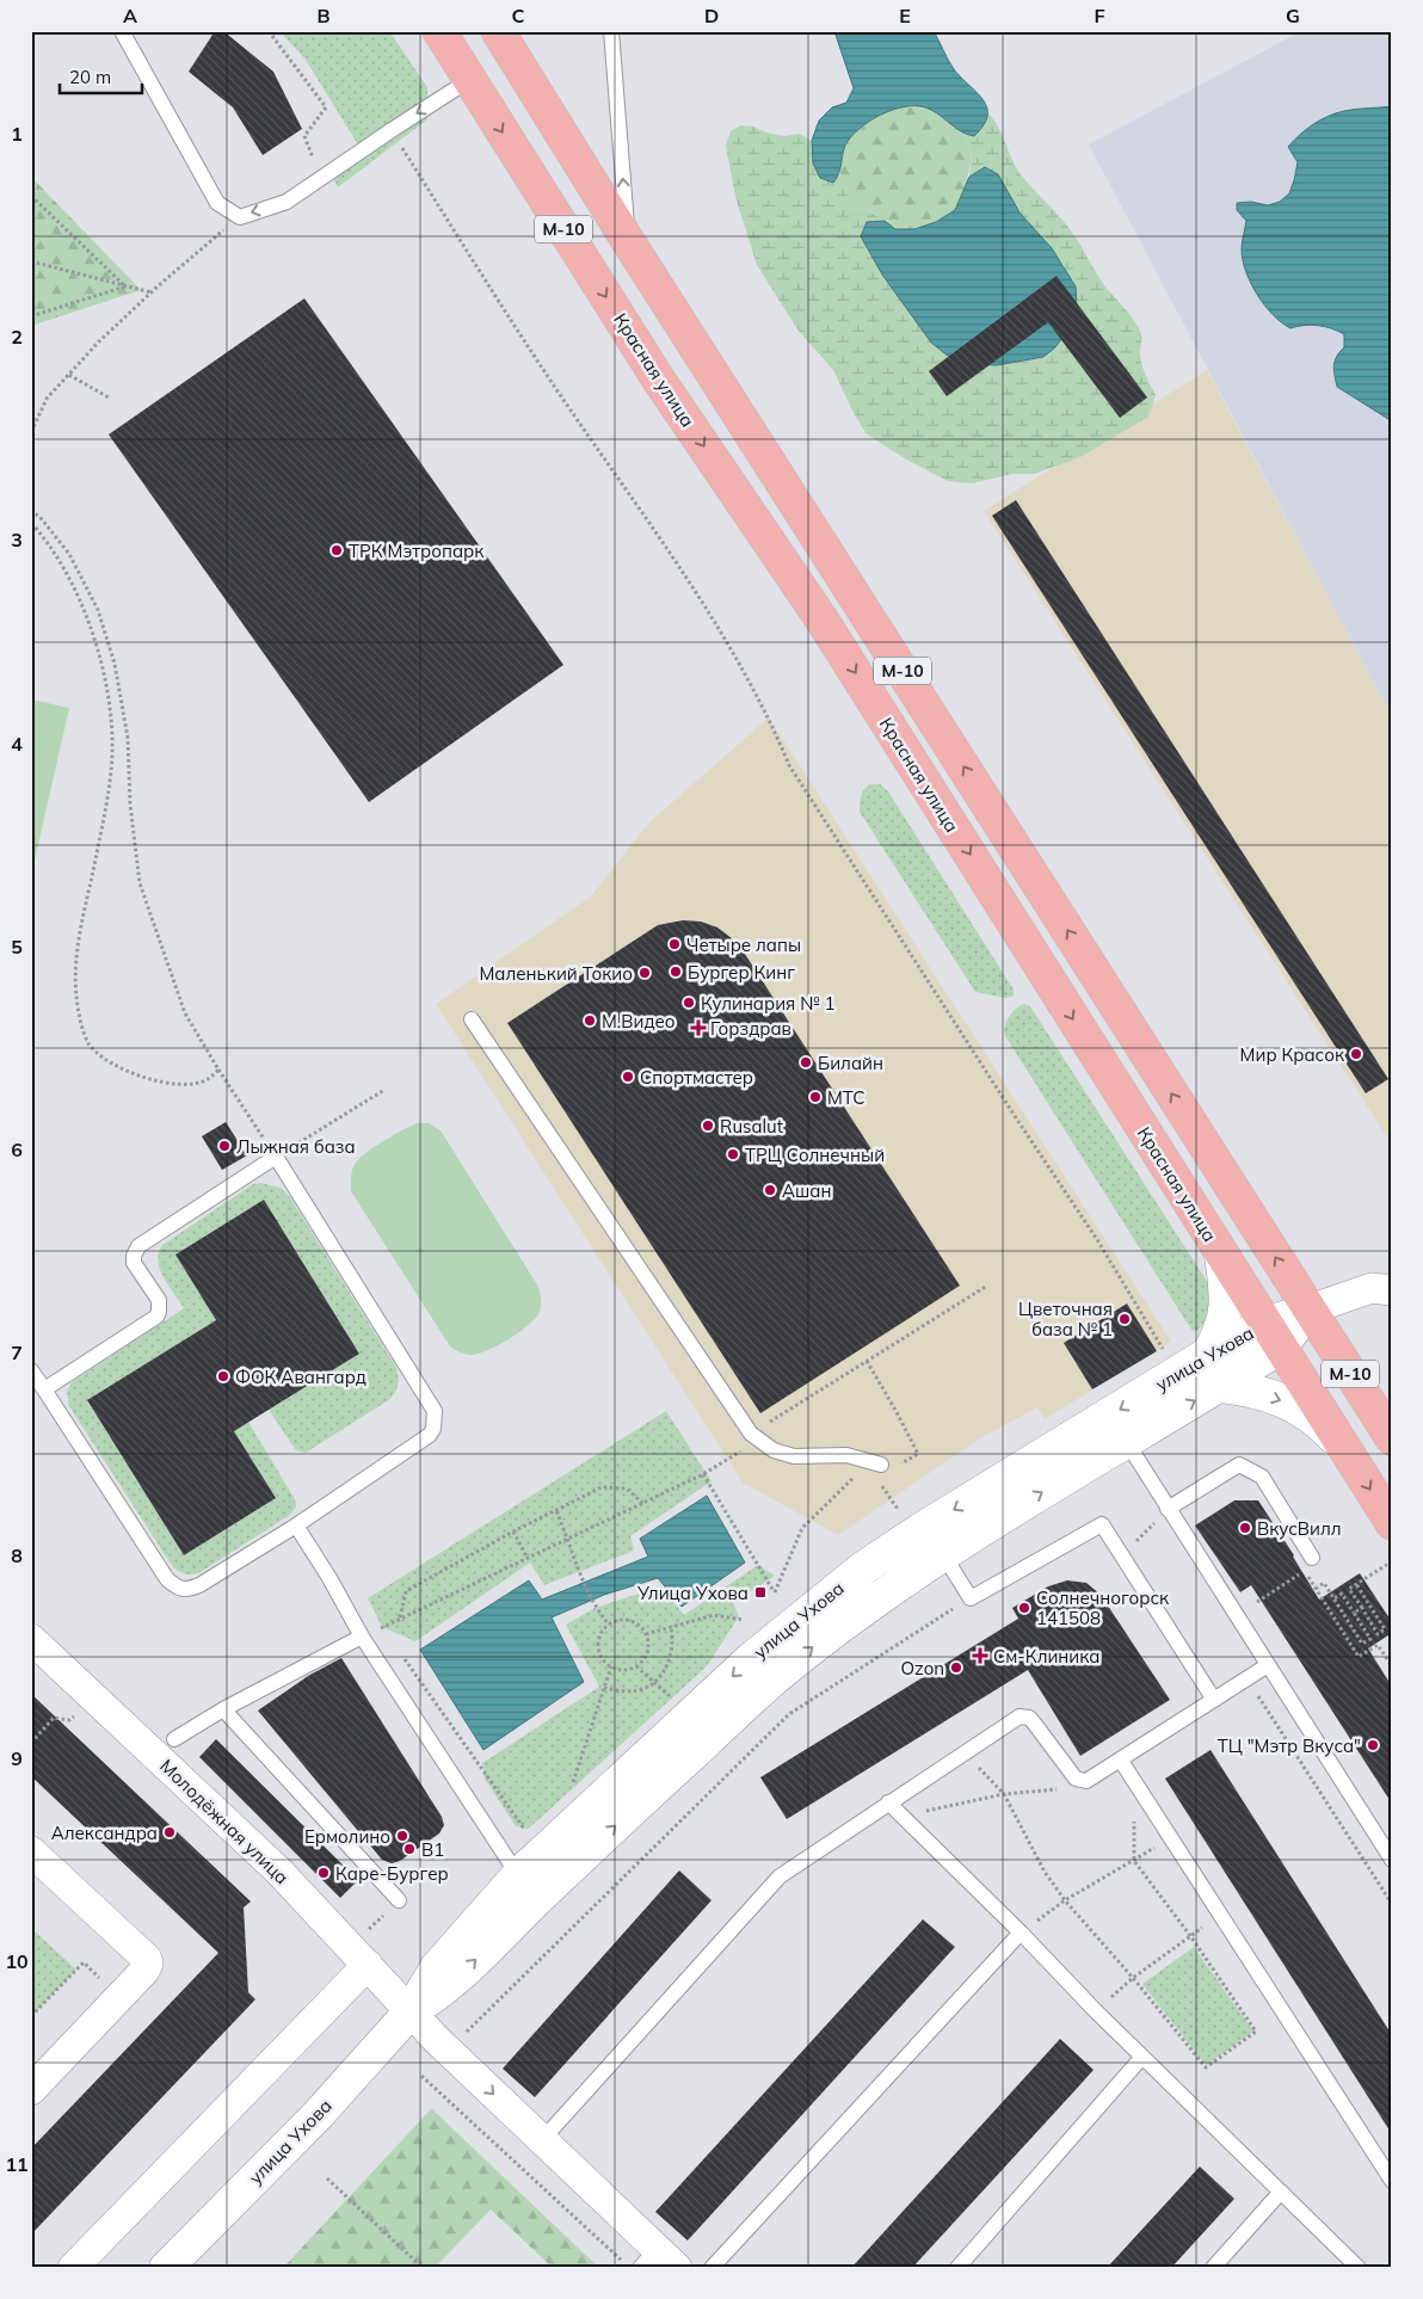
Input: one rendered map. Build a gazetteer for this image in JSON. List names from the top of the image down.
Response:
{
  "streets": {
    "highway": ["М-10", "Красная улица"],
    "street": ["улица Ухова", "Молодёжная улица"]
  },
  "crossings": [
    ["Красная улица", "улица Ухова"],
    ["улица Ухова", "Молодёжная улица"]
  ],
  "places": {
    "other": [
      "ТРК Мэтропарк",
      "Четыре лапы",
      "Бургер Кинг",
      "Маленький Токио",
      "Кулинария № 1",
      "М.Видео",
      "Мир Красок",
      "Билайн",
      "Спортмастер",
      "МТС",
      "Rusalut",
      "Лыжная база",
      "ТРЦ Солнечный",
      "Ашан",
      "Цветочная база № 1",
      "ФОК Авангард",
      "ВкусВилл",
      "Солнечногорск 141508",
      "Ozon",
      "ТЦ \"Мэтр Вкуса\"",
      "Александра",
      "Ермолино",
      "В1",
      "Каре-Бургер"
    ],
    "health": ["Горздрав", "См-Клиника"],
    "transit": ["Улица Ухова"]
  },
  "scale_bar": "20 m",
  "grid": {
    "columns": [
      "A",
      "B",
      "C",
      "D",
      "E",
      "F",
      "G"
    ],
    "rows": [
      "1",
      "2",
      "3",
      "4",
      "5",
      "6",
      "7",
      "8",
      "9",
      "10",
      "11"
    ]
  }
}
